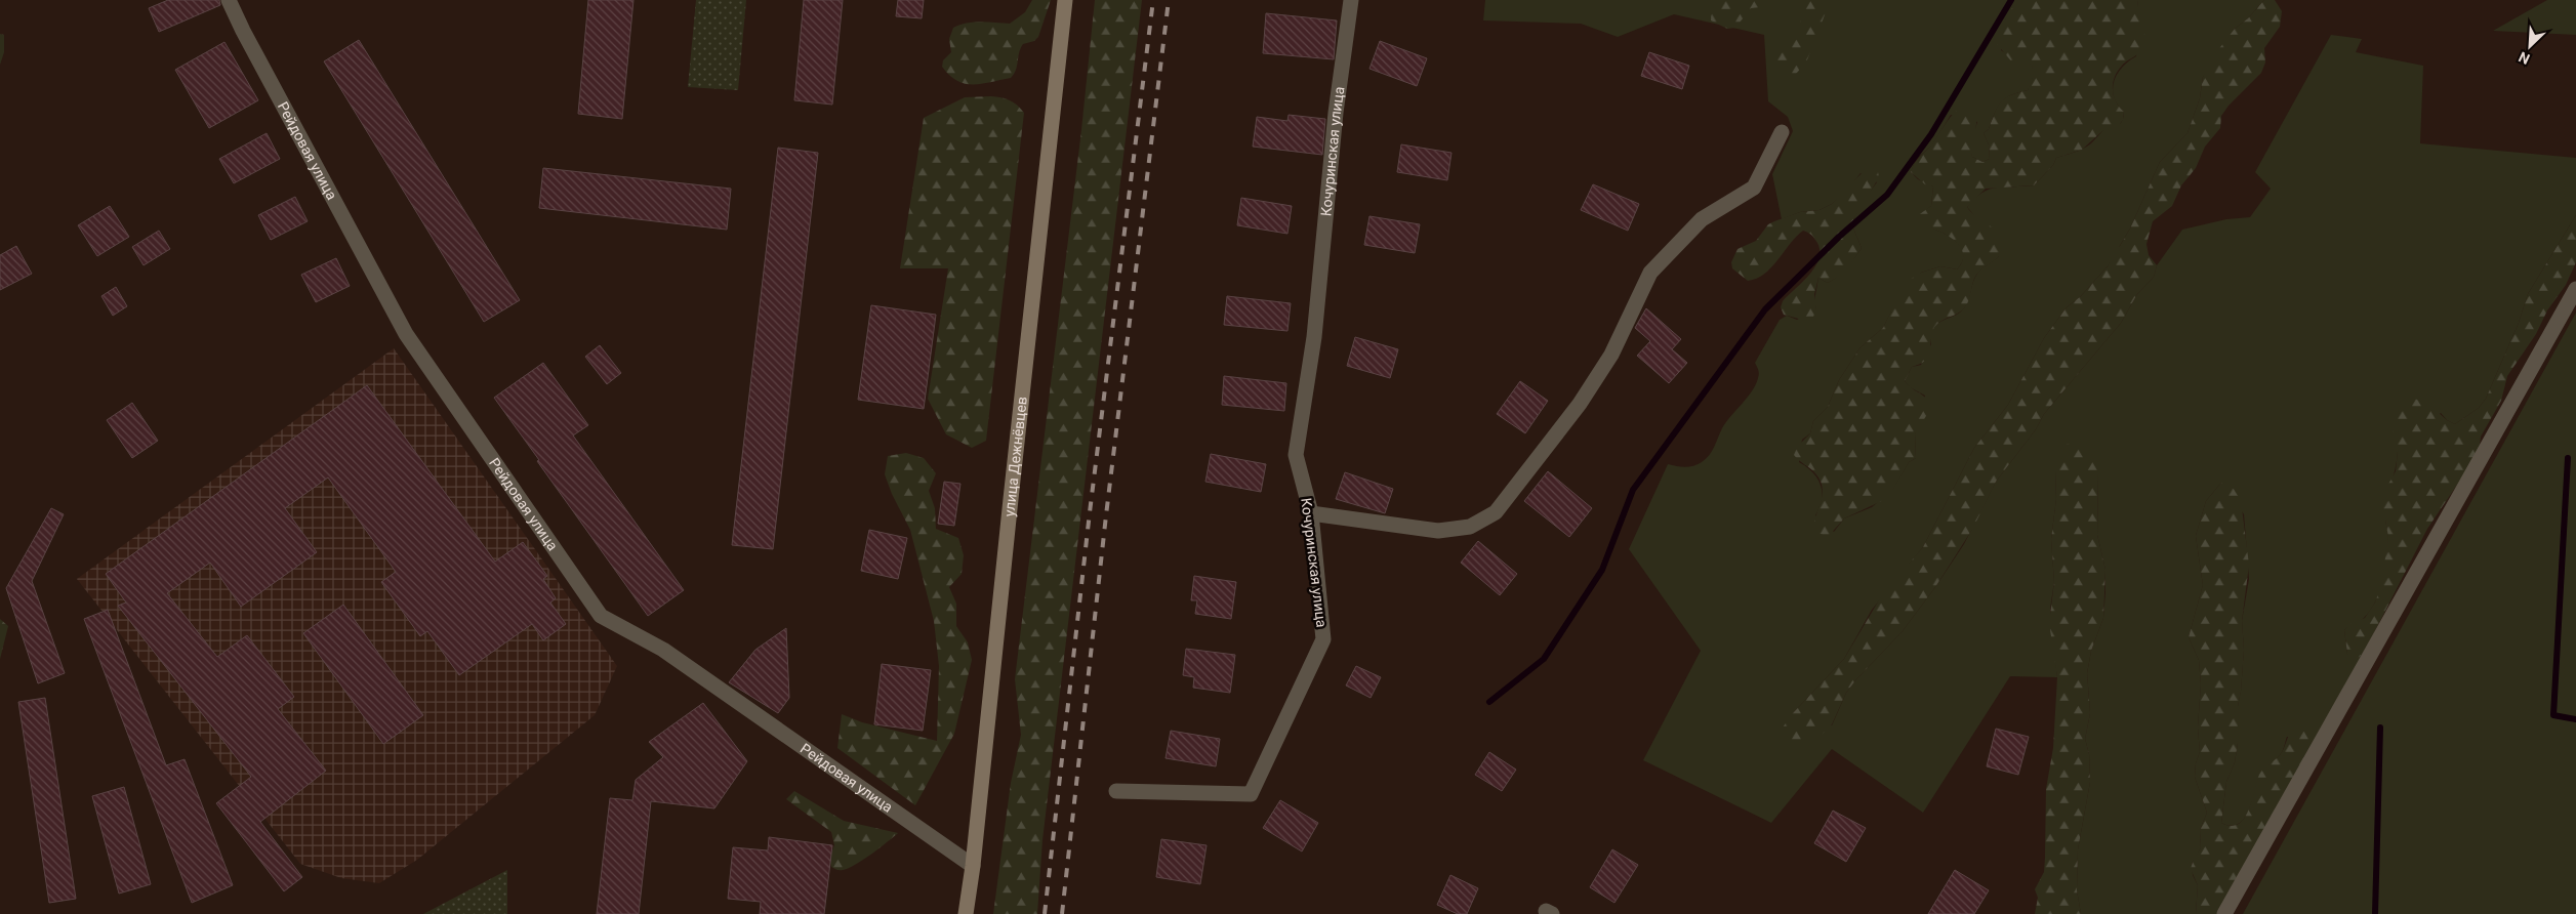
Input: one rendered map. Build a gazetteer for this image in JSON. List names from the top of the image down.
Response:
{
  "streets": {
    "main road": ["улица Дежнёвцев"],
    "street": ["Рейдовая улица", "Кочуринская улица"]
  },
  "crossings": [
    ["Рейдовая улица", "улица Дежнёвцев"]
  ],
  "north": "bottom left"
}
